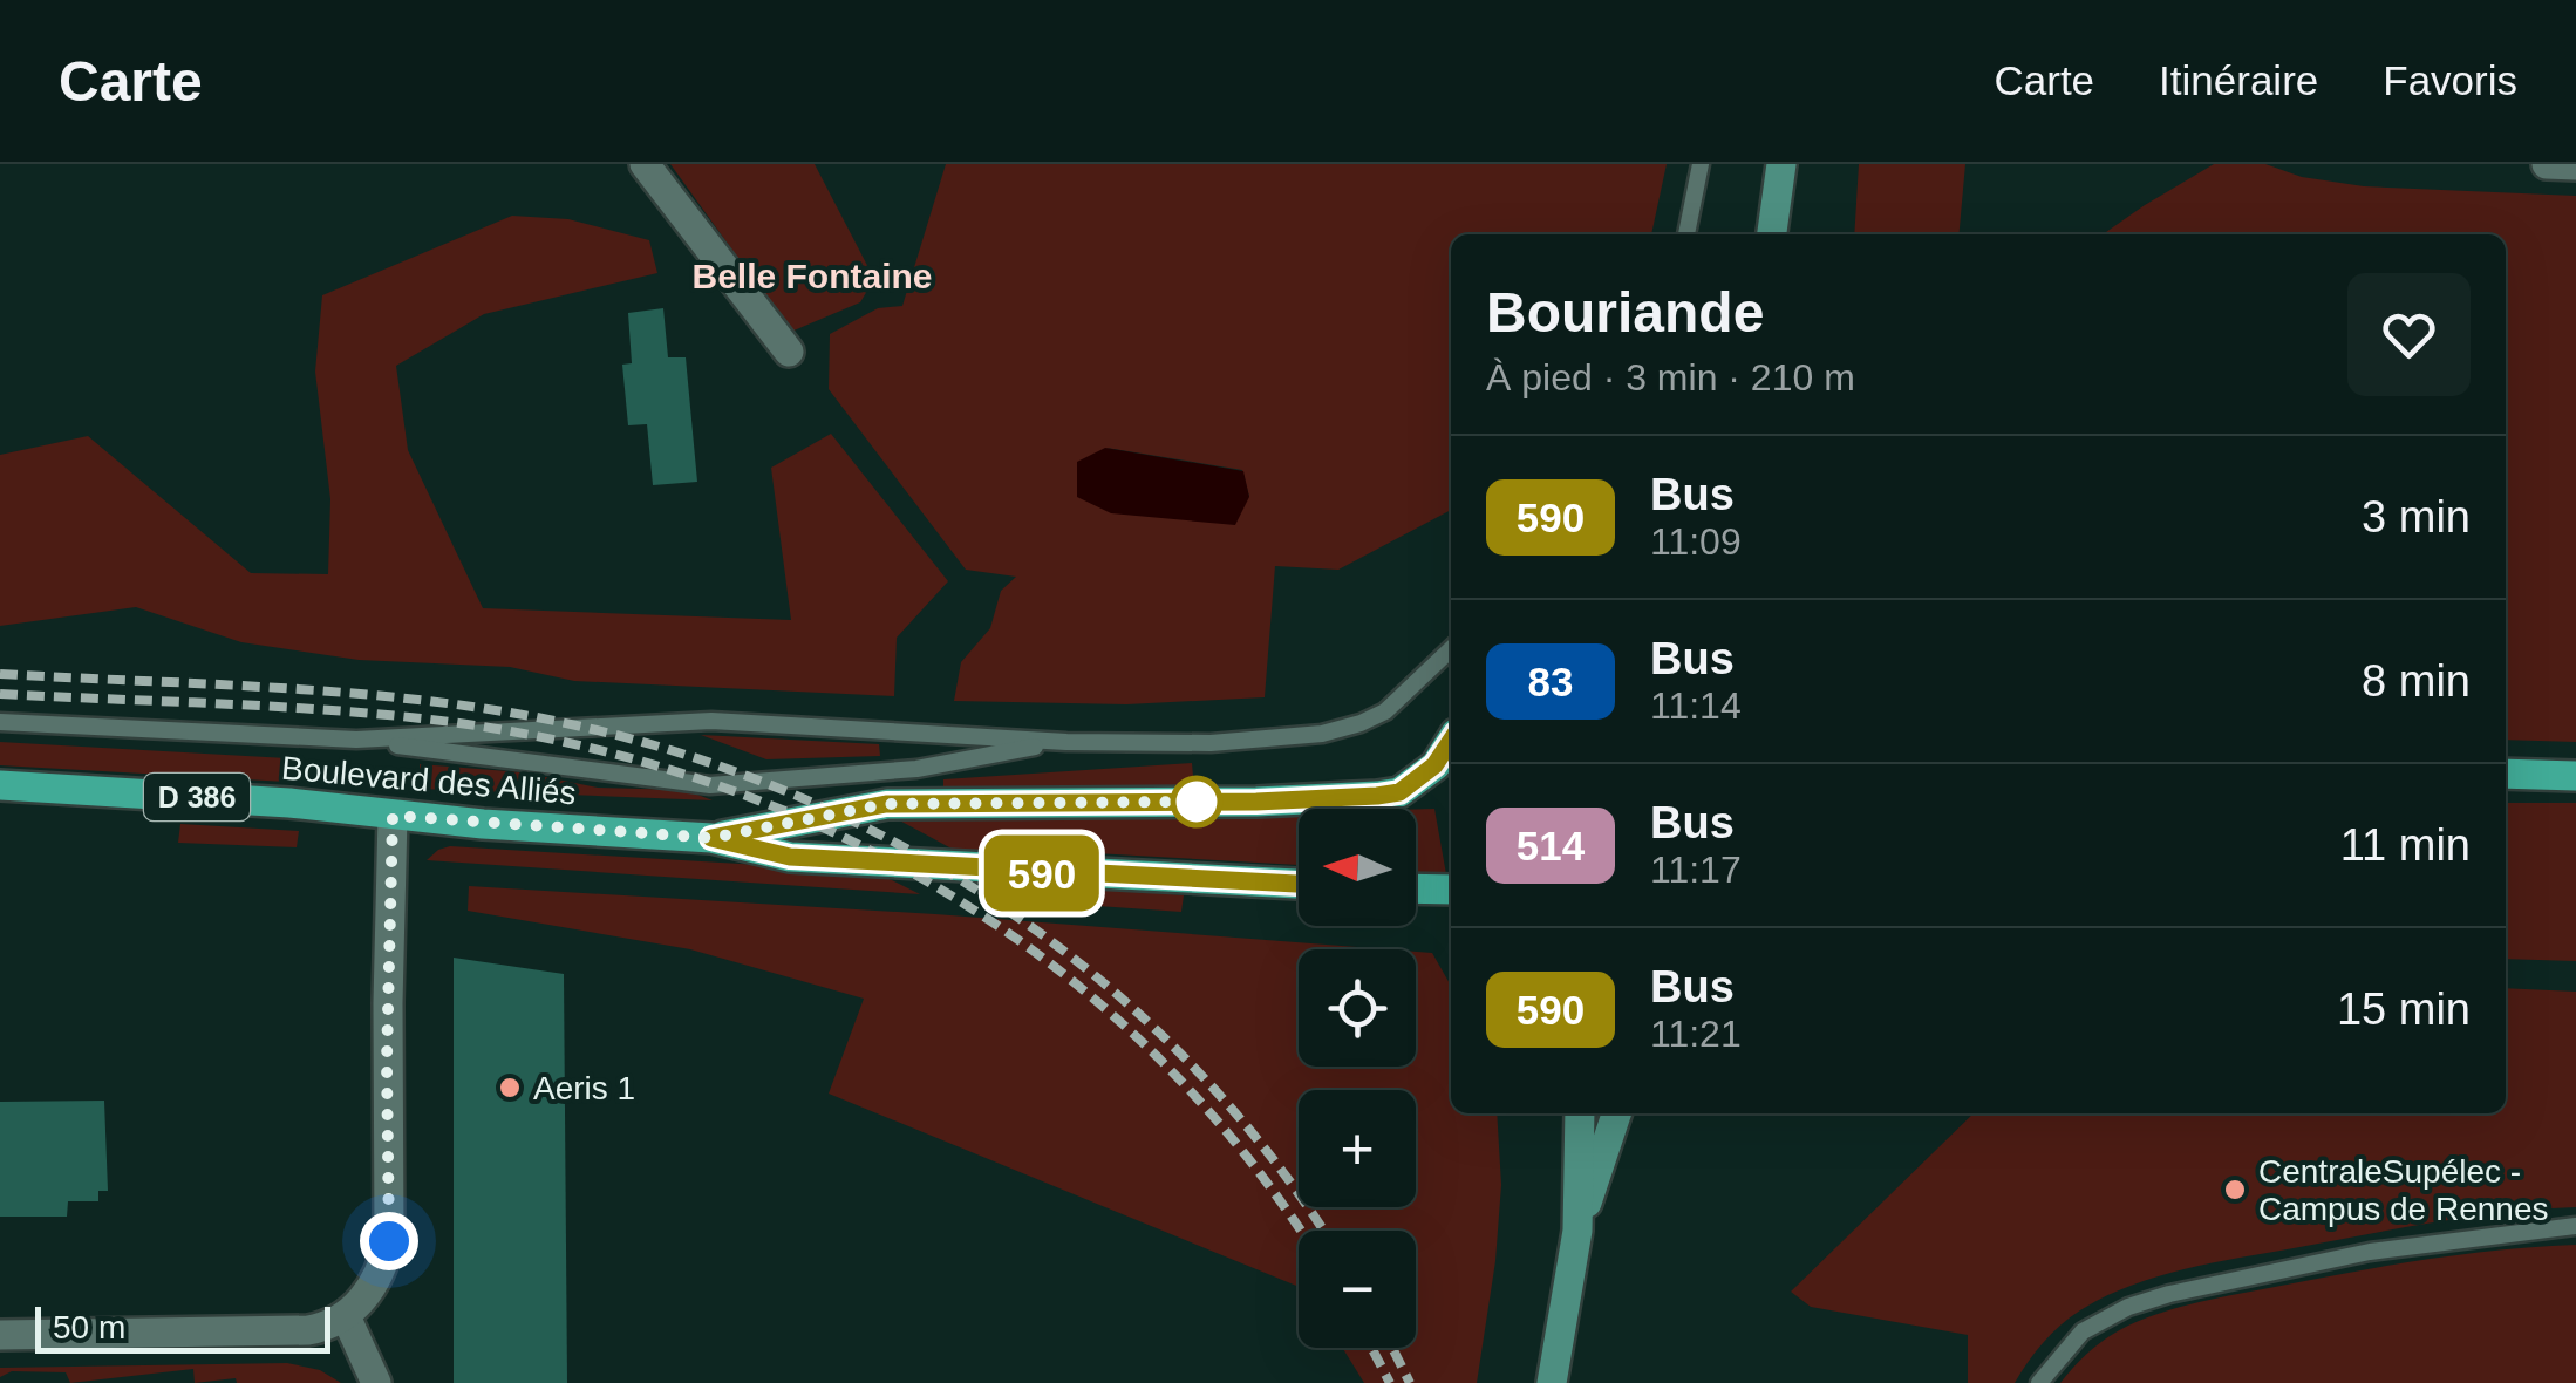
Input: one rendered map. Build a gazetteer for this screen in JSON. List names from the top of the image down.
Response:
{
  "streets": {
    "main road": ["Boulevard des Alliés", "D 386"]
  },
  "districts": ["Belle Fontaine"],
  "places": ["Aeris 1", "CentraleSupélec - Campus de Rennes"],
  "lines": ["bus line 590"],
  "scale_bar": "50 m",
  "north": "left",
  "page": {
    "header": "Carte",
    "nav": ["Carte", "Itinéraire", "Favoris"],
    "on_map": "590",
    "heading": ["Bouriande", "À pied · 3 min · 210 m"],
    "list": [
      {
        "mark": "590",
        "name": "Bus",
        "note": "11:09",
        "value": "3 min"
      },
      {
        "mark": "83",
        "name": "Bus",
        "note": "11:14",
        "value": "8 min"
      },
      {
        "mark": "514",
        "name": "Bus",
        "note": "11:17",
        "value": "11 min"
      },
      {
        "mark": "590",
        "name": "Bus",
        "note": "11:21",
        "value": "15 min"
      }
    ],
    "map_buttons": ["+", "−"],
    "scale": "50 m"
  }
}
